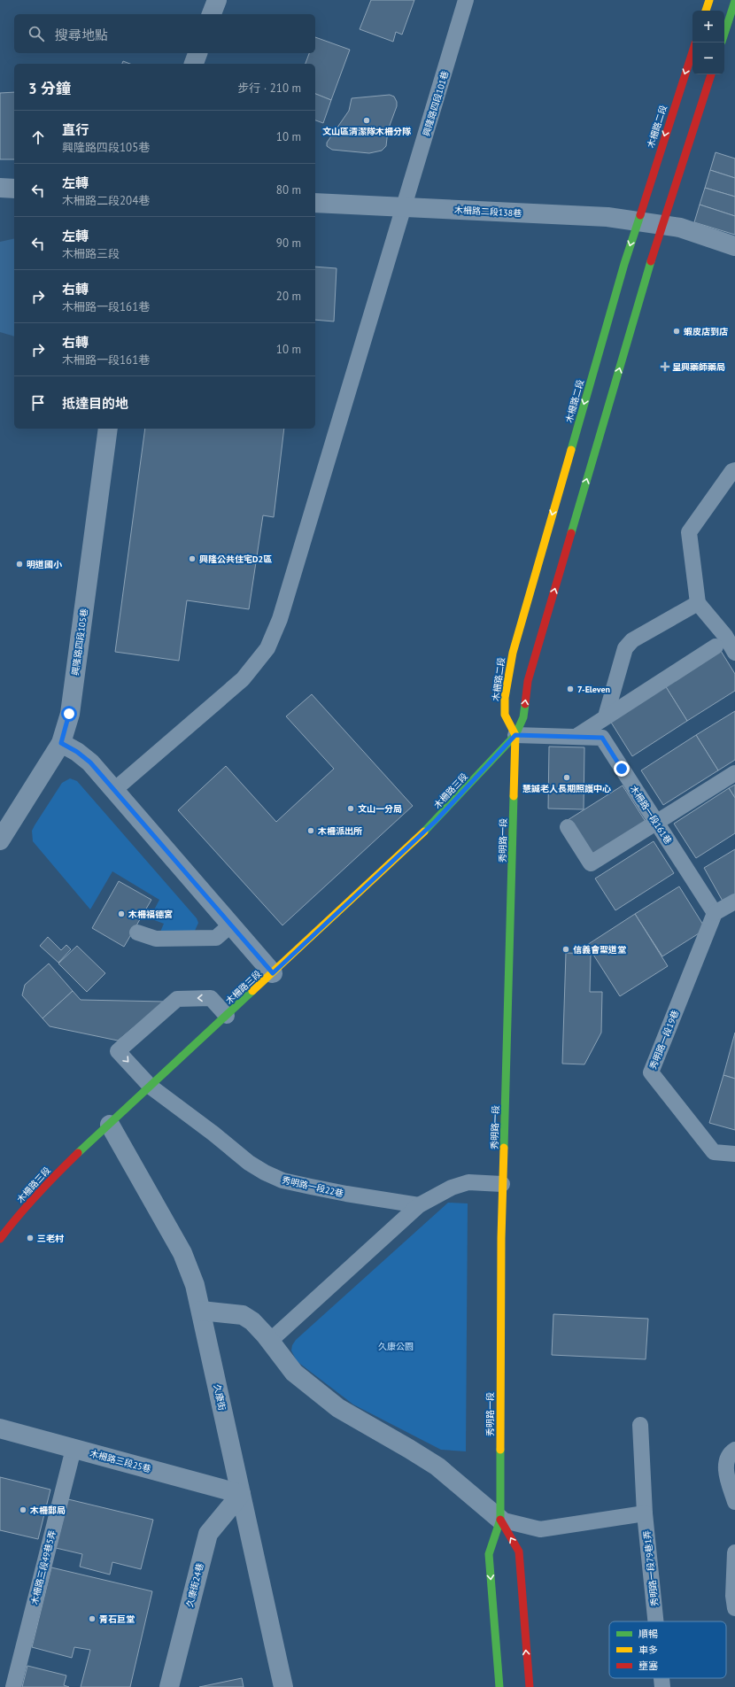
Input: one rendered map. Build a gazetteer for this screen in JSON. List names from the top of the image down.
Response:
{
  "streets": {
    "main road": ["木柵路二段", "木柵路三段", "秀明路一段"],
    "street": [
      "木柵路二段138巷",
      "興隆路四段105巷",
      "久康街",
      "木柵路三段25巷",
      "久康街24巷"
    ],
    "lane": [
      "興隆路四段101巷",
      "木柵路一段161巷",
      "秀明路一段19巷",
      "秀明路一段22巷",
      "木柵路三段49巷5弄",
      "秀明路一段79巷1弄"
    ]
  },
  "crossings": [
    ["興隆路四段101巷", "木柵路二段138巷"],
    ["木柵路二段", "木柵路二段138巷"],
    ["木柵路二段", "木柵路三段"],
    ["木柵路二段", "木柵路一段161巷"],
    ["木柵路二段", "秀明路一段"],
    ["木柵路三段", "木柵路一段161巷"],
    ["木柵路三段", "秀明路一段"],
    ["木柵路三段", "秀明路一段22巷"],
    ["木柵路三段", "久康街"],
    ["木柵路一段161巷", "秀明路一段"],
    ["木柵路一段161巷", "秀明路一段19巷"],
    ["久康街", "木柵路三段25巷"],
    ["久康街", "久康街24巷"],
    ["木柵路三段25巷", "木柵路三段49巷5弄"],
    ["木柵路三段25巷", "久康街24巷"]
  ],
  "parks": ["久康公園"],
  "places": {
    "other": [
      "文山區清潔隊木柵分隊",
      "蝦皮店到店",
      "興隆公共住宅D2區",
      "明道國小",
      "7-Eleven",
      "慧誠老人長期照護中心",
      "文山一分局",
      "木柵派出所",
      "木柵福德宮",
      "信義會聖道堂",
      "三老村",
      "木柵郵局",
      "青石巨堂"
    ],
    "health": ["皇興藥師藥局"]
  },
  "legend": ["順暢", "車多", "壅塞"],
  "page": {
    "map_buttons": ["+", "−"],
    "search": "搜尋地點",
    "heading": ["3 分鐘", "步行 · 210 m"],
    "list": [
      ["直行", "興隆路四段105巷", "10 m"],
      ["左轉", "木柵路二段204巷", "80 m"],
      ["左轉", "木柵路三段", "90 m"],
      ["右轉", "木柵路一段161巷", "20 m"],
      ["右轉", "木柵路一段161巷", "10 m"],
      "抵達目的地"
    ]
  }
}
